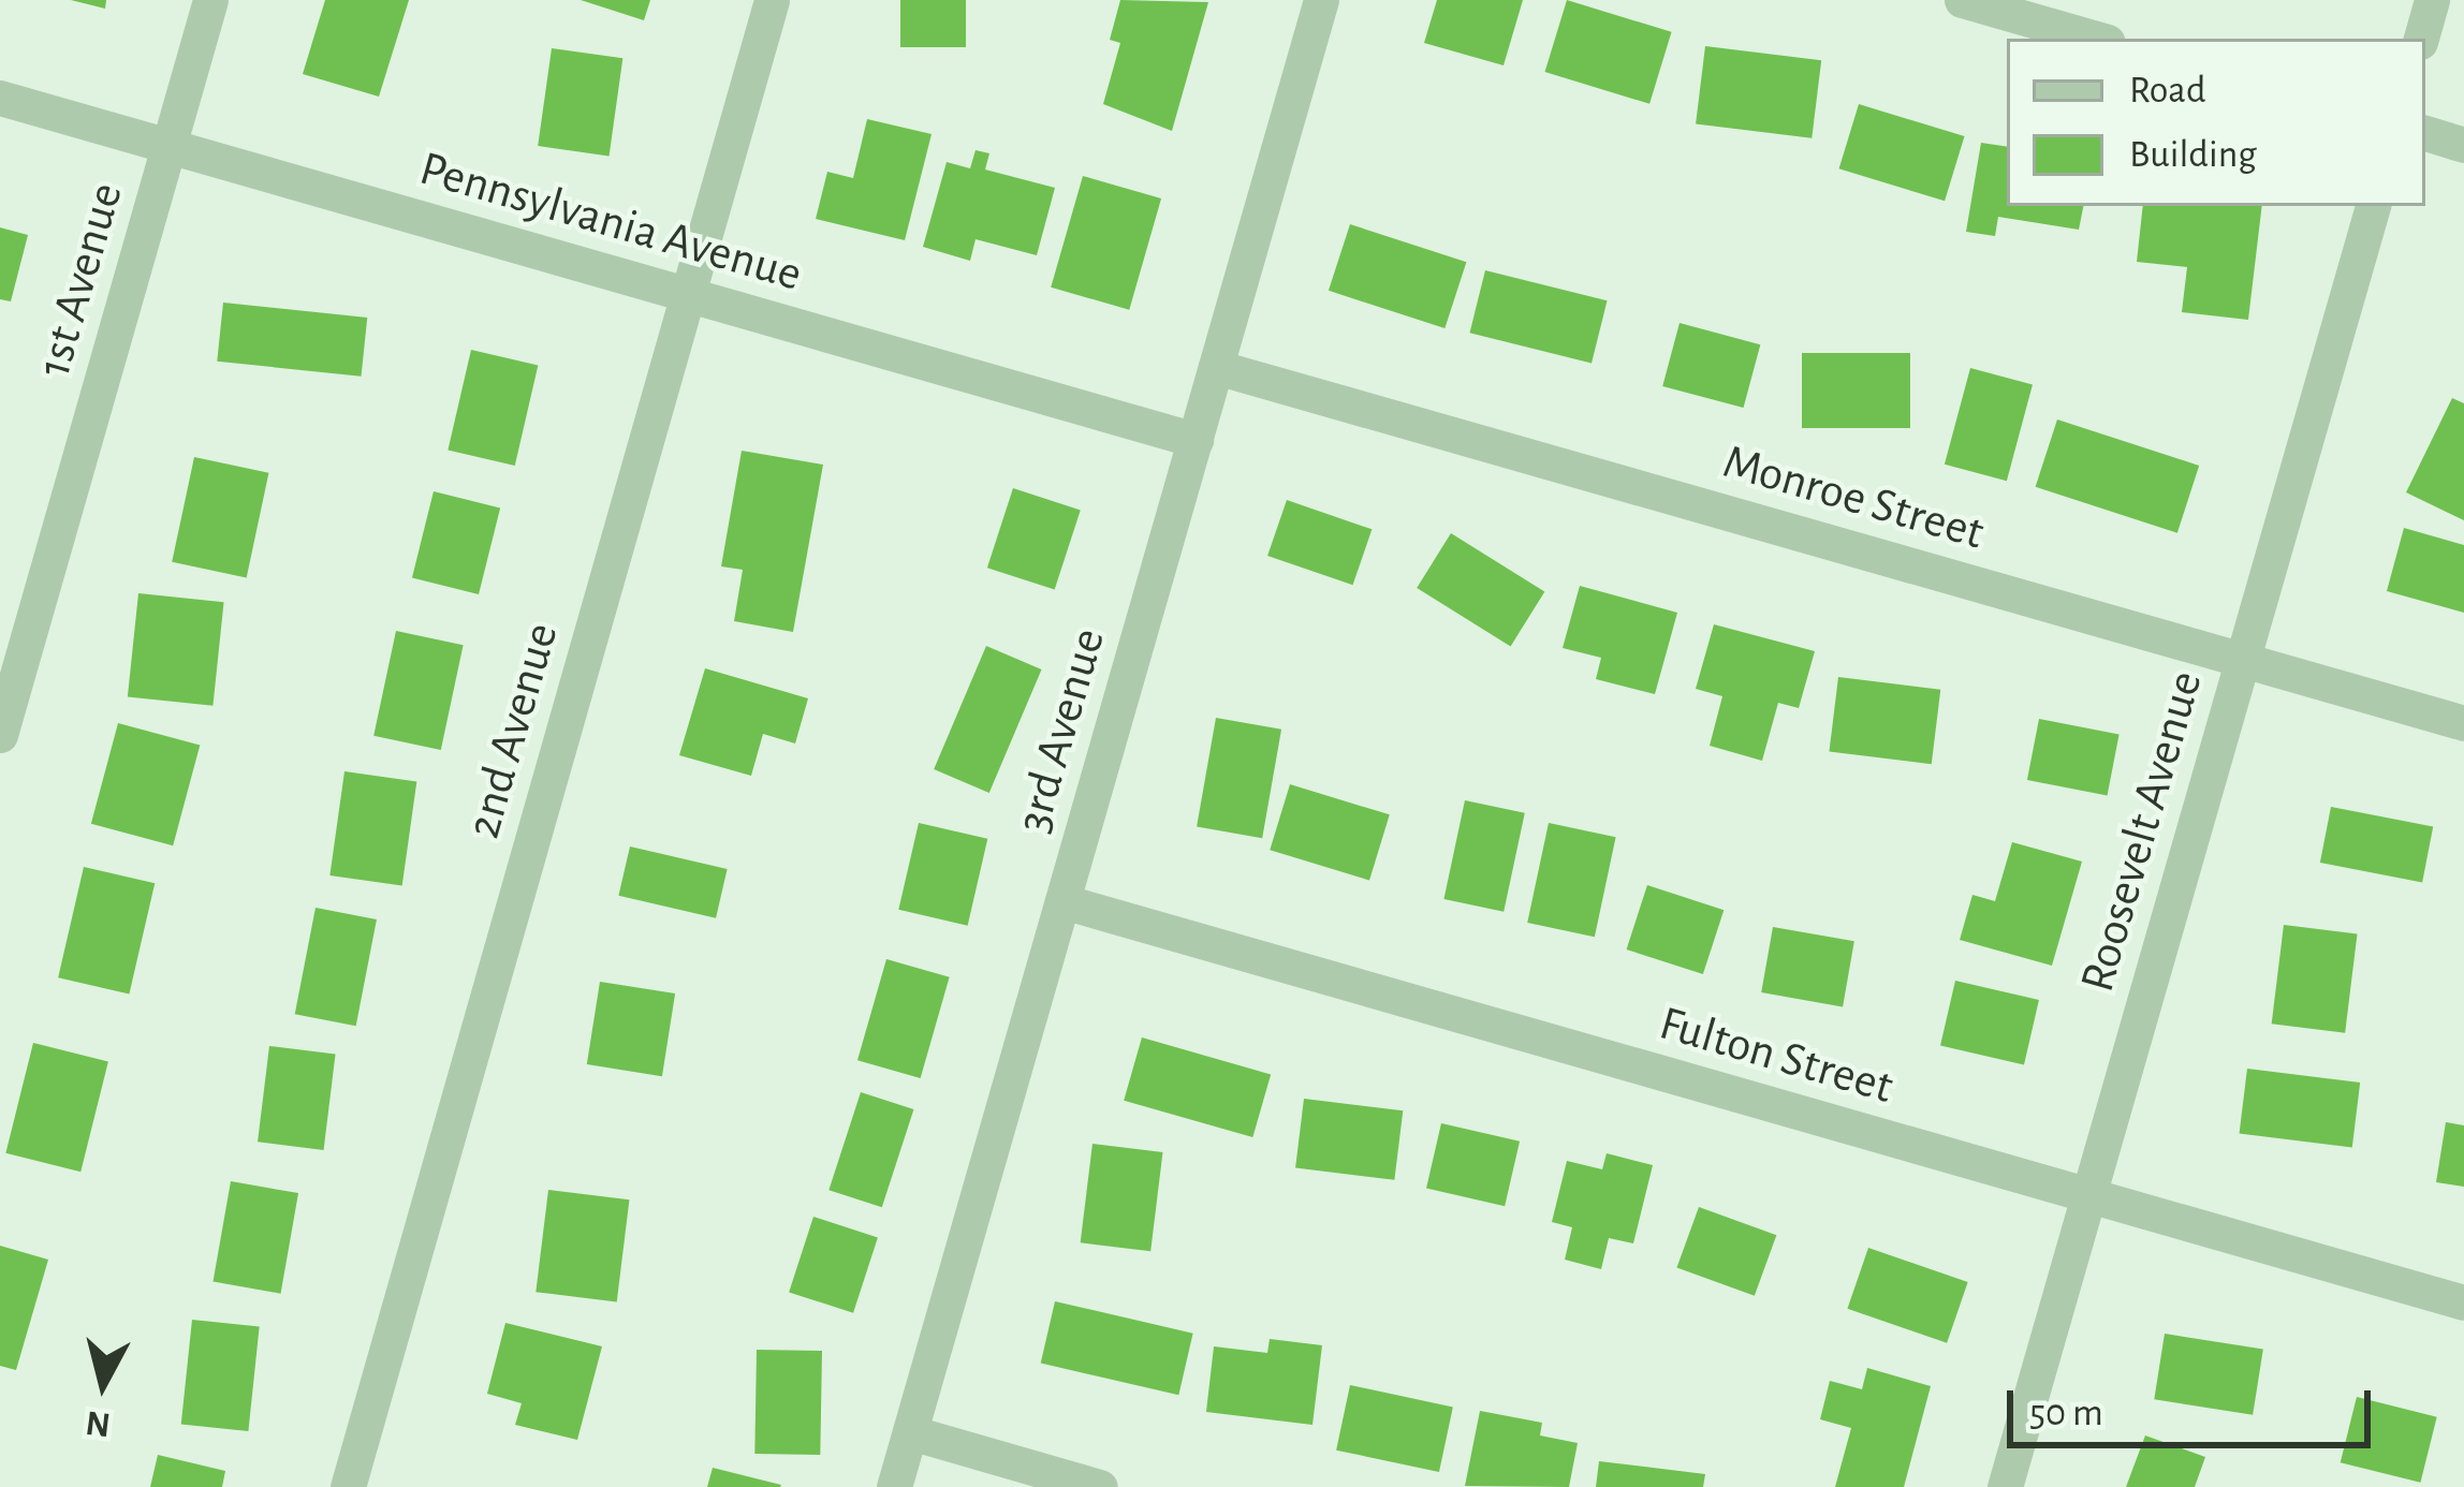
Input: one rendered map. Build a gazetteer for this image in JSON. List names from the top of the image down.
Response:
{
  "streets": {
    "street": [
      "Pennsylvania Avenue",
      "1st Avenue",
      "Monroe Street",
      "2nd Avenue",
      "3rd Avenue",
      "Roosevelt Avenue",
      "Fulton Street"
    ]
  },
  "crossings": [
    ["Pennsylvania Avenue", "1st Avenue"],
    ["Pennsylvania Avenue", "2nd Avenue"],
    ["Pennsylvania Avenue", "3rd Avenue"],
    ["Monroe Street", "3rd Avenue"],
    ["Monroe Street", "Roosevelt Avenue"],
    ["3rd Avenue", "Fulton Street"],
    ["Roosevelt Avenue", "Fulton Street"]
  ],
  "legend": ["Road", "Building"],
  "scale_bar": "50 m",
  "north": "bottom"
}
